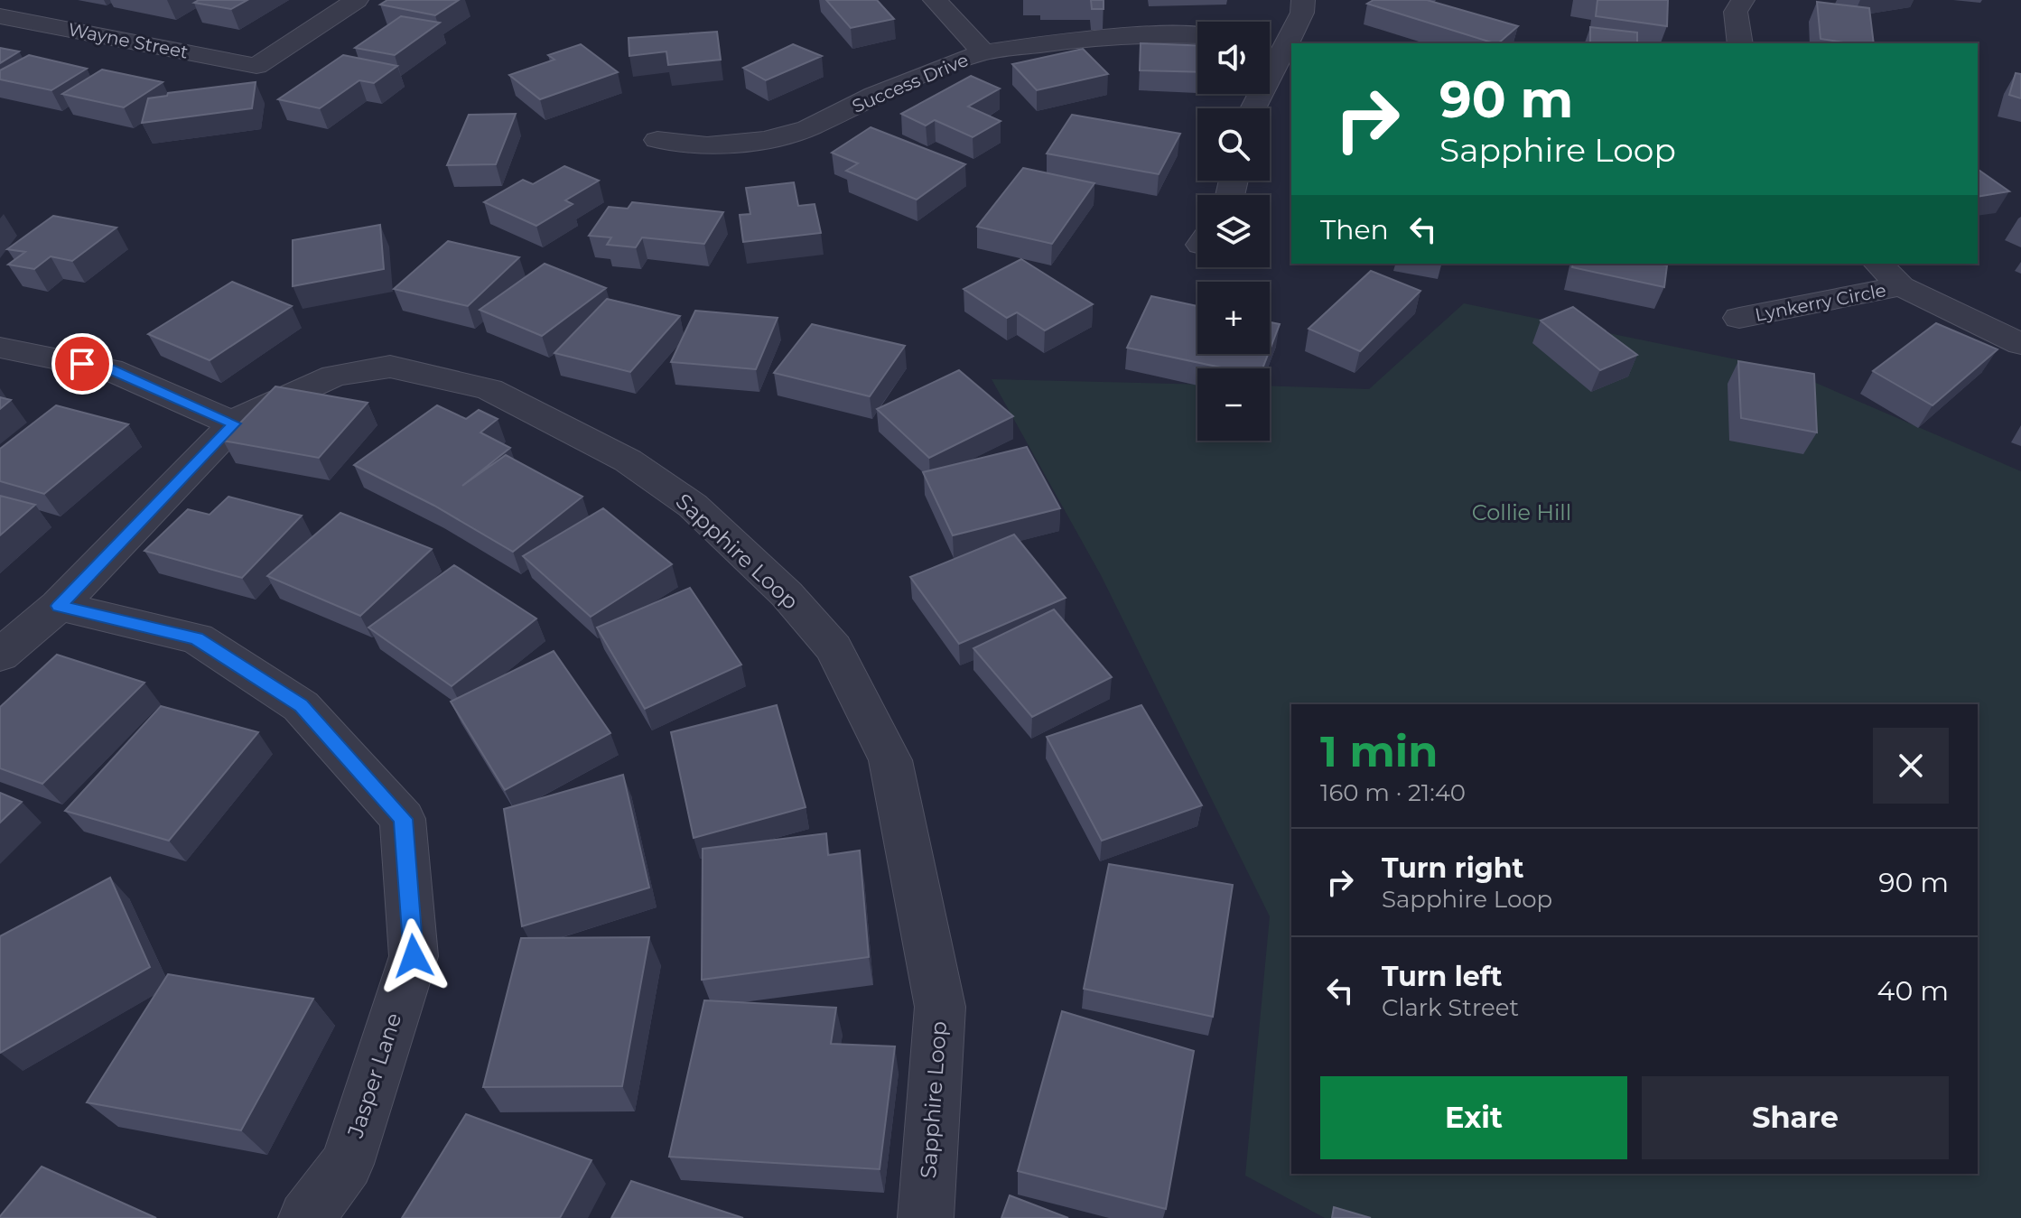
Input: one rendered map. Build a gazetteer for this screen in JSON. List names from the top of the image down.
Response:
{
  "streets": {
    "street": [
      "Wayne Street",
      "Success Drive",
      "Lynkerry Circle",
      "Sapphire Loop",
      "Jasper Lane"
    ]
  },
  "crossings": [
    ["Sapphire Loop", "Jasper Lane"]
  ],
  "parks": ["Collie Hill"],
  "page": {
    "map_buttons": ["+", "−"],
    "turn": ["90 m", "Sapphire Loop"],
    "then": "Then",
    "heading": ["1 min", "160 m · 21:40"],
    "list": [
      {
        "name": "Turn right",
        "note": "Sapphire Loop",
        "value": "90 m"
      },
      {
        "name": "Turn left",
        "note": "Clark Street",
        "value": "40 m"
      }
    ],
    "buttons": ["Exit", "Share"]
  }
}
